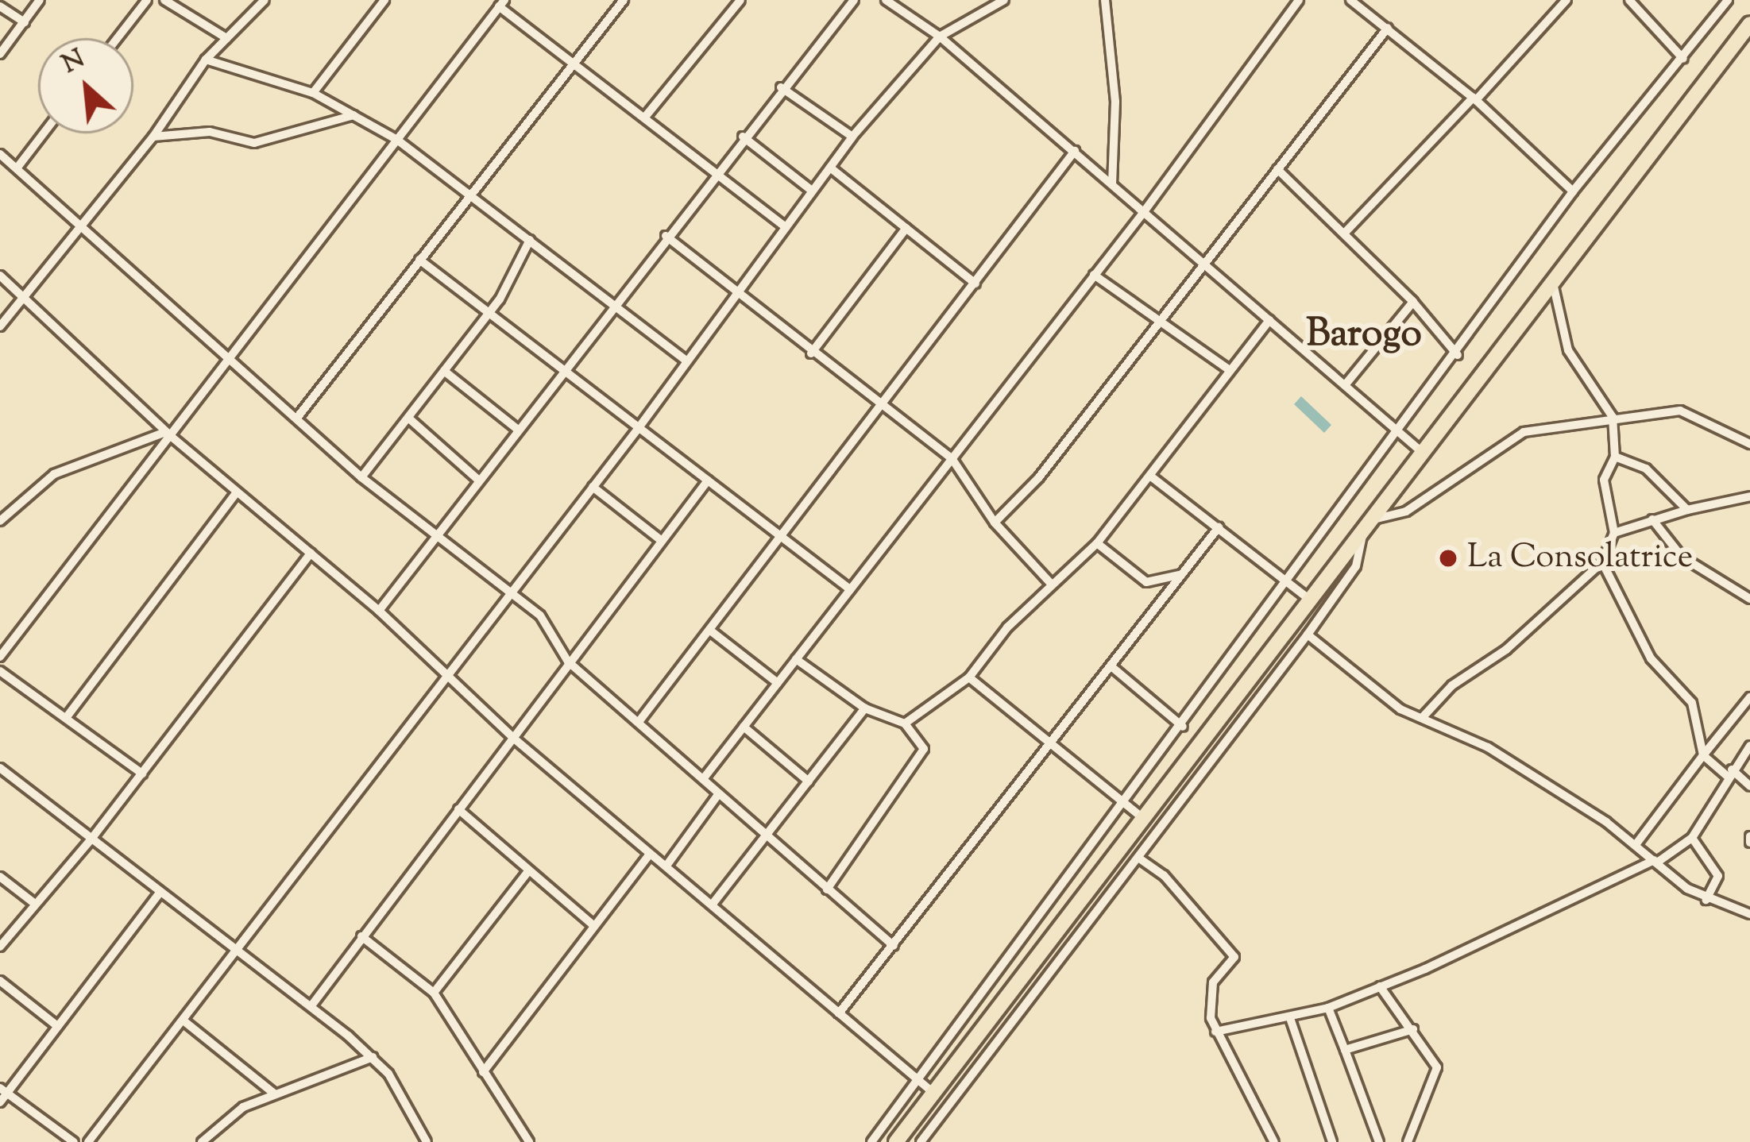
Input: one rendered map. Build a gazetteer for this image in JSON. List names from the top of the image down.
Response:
{
  "districts": ["Barogo"],
  "places": ["La Consolatrice"],
  "north": "top left"
}
